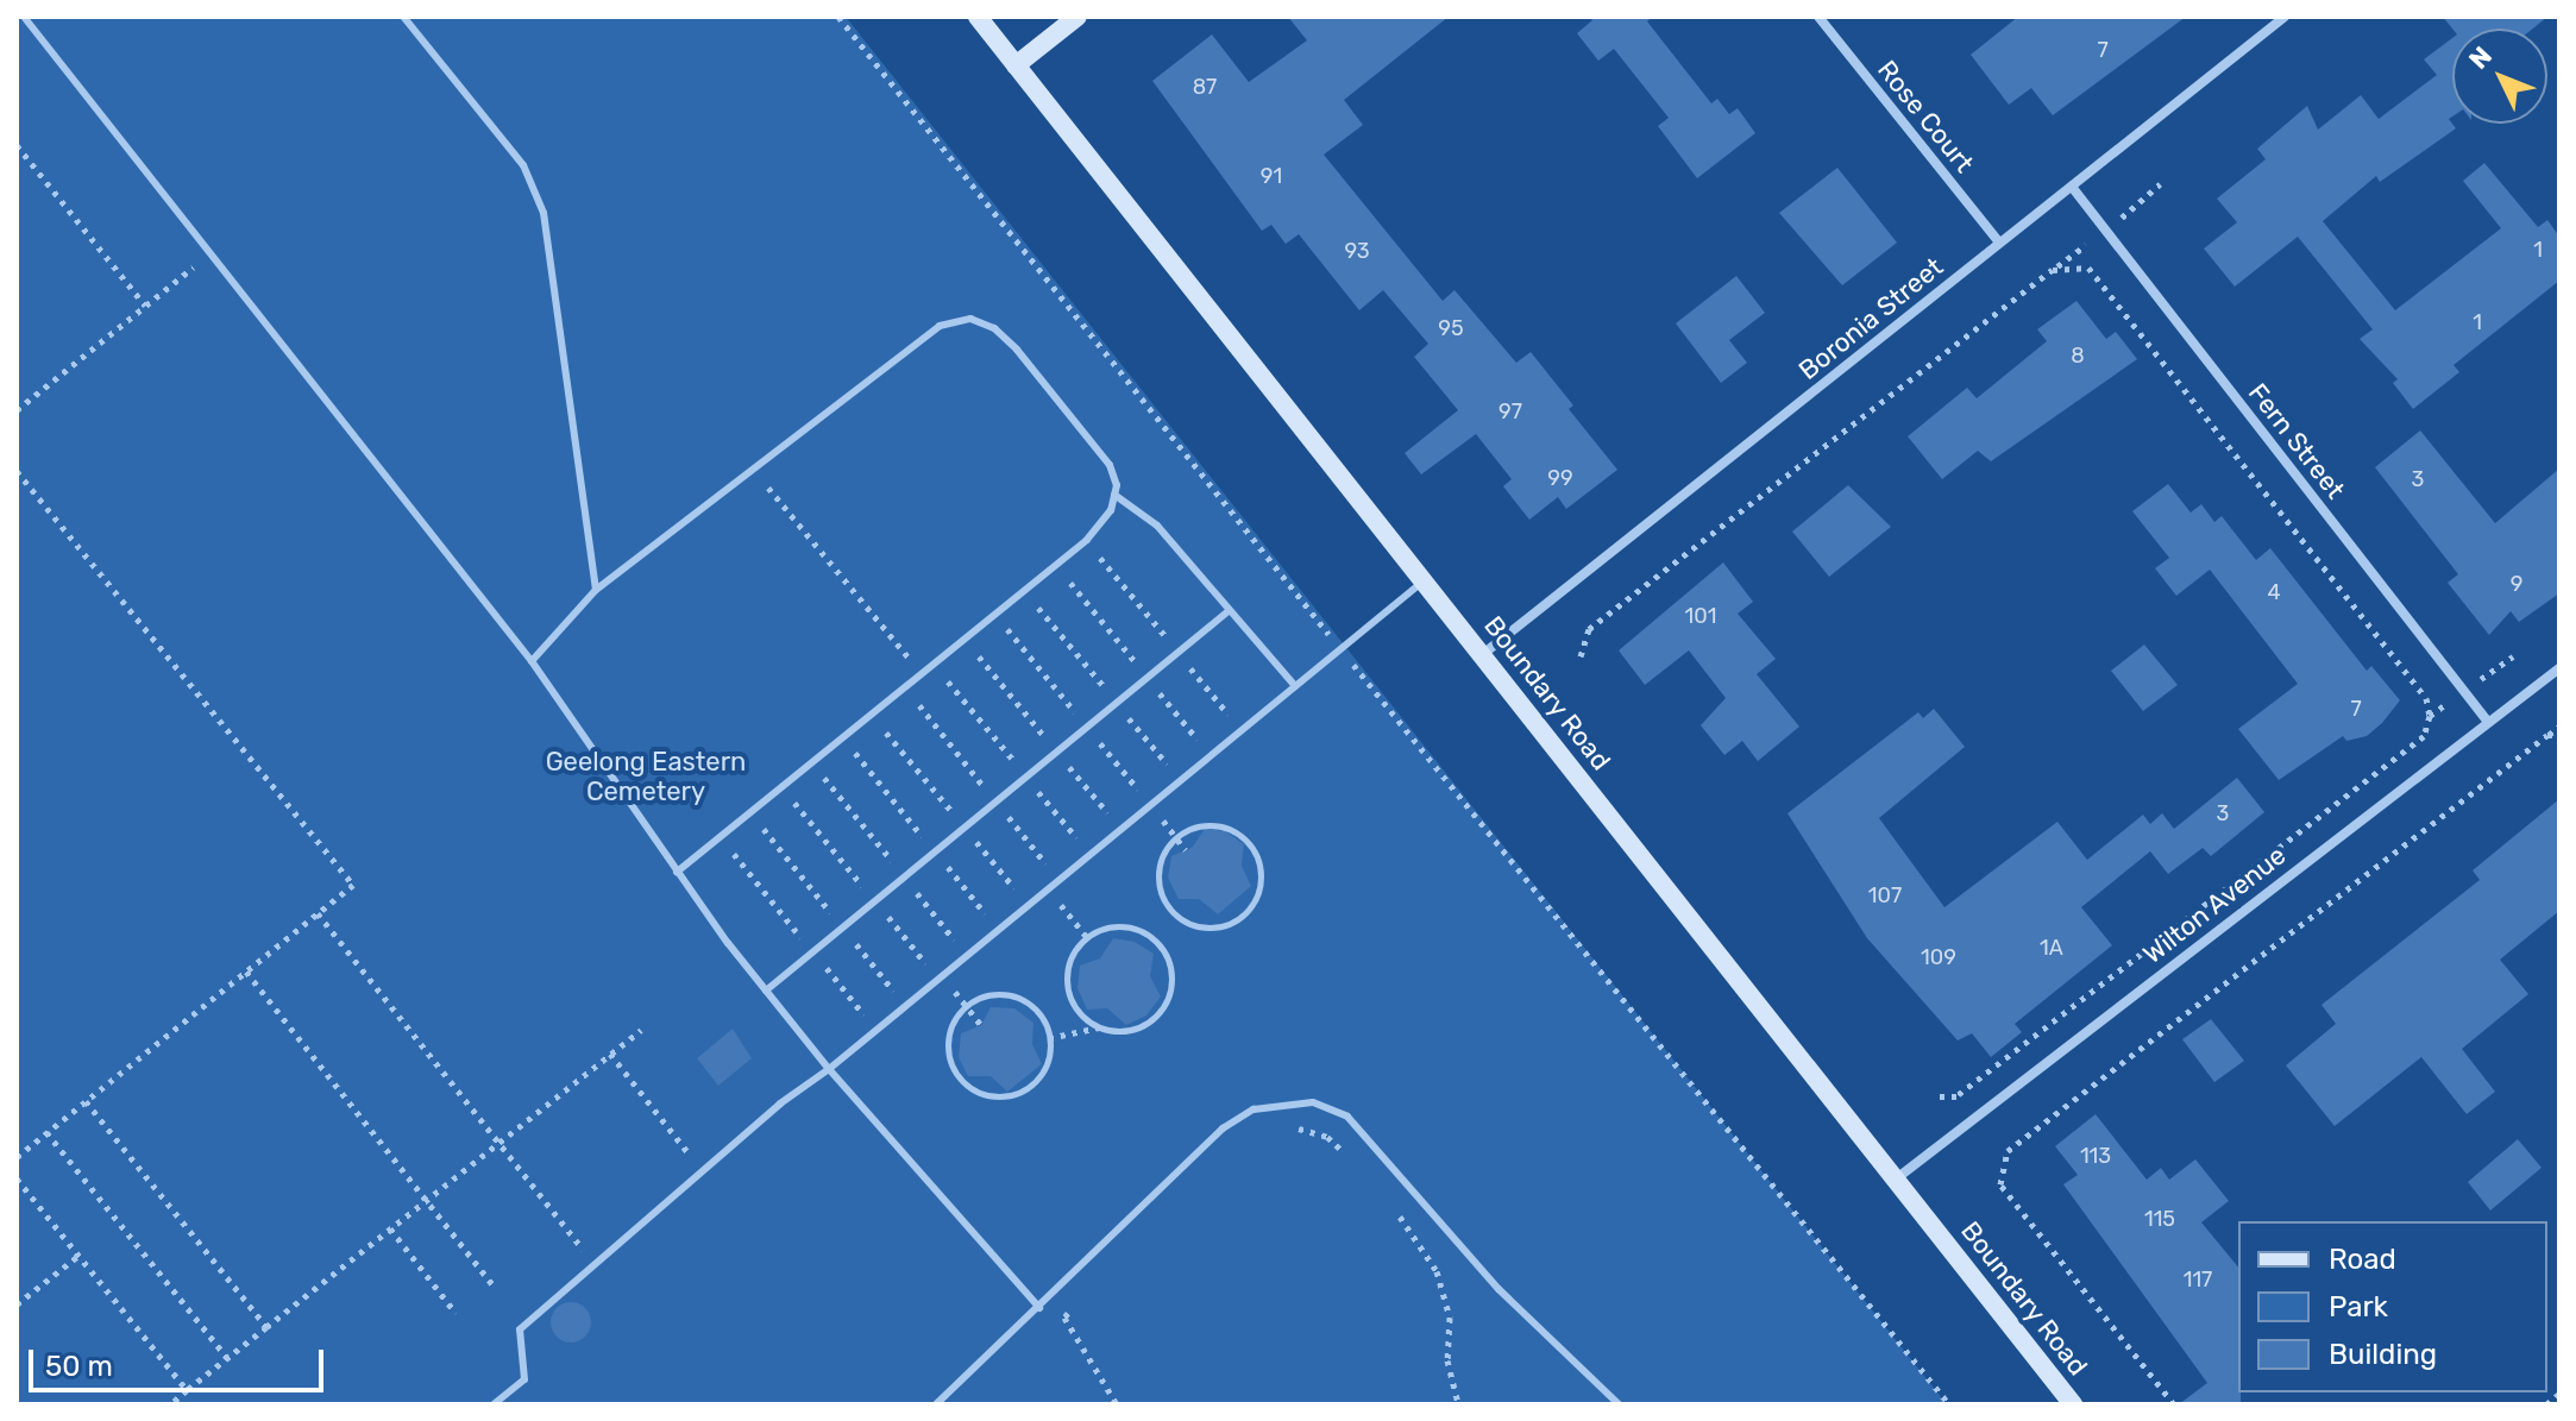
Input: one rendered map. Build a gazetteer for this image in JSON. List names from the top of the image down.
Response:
{
  "streets": {
    "main road": ["Boundary Road"],
    "street": [
      "Rose Court",
      "Boronia Street",
      "Fern Street",
      "Wilton Avenue"
    ]
  },
  "crossings": [
    ["Rose Court", "Boronia Street"],
    ["Boronia Street", "Fern Street"],
    ["Boronia Street", "Boundary Road"],
    ["Fern Street", "Wilton Avenue"],
    ["Boundary Road", "Wilton Avenue"]
  ],
  "parks": ["Geelong Eastern Cemetery"],
  "house_numbers": [
    "7",
    "87",
    "91",
    "1",
    "93",
    "1",
    "95",
    "8",
    "97",
    "99",
    "3",
    "9",
    "4",
    "101",
    "7",
    "3",
    "107",
    "1A",
    "109",
    "113",
    "115",
    "117"
  ],
  "legend": ["Road", "Park", "Building"],
  "scale_bar": "50 m",
  "north": "top left"
}
